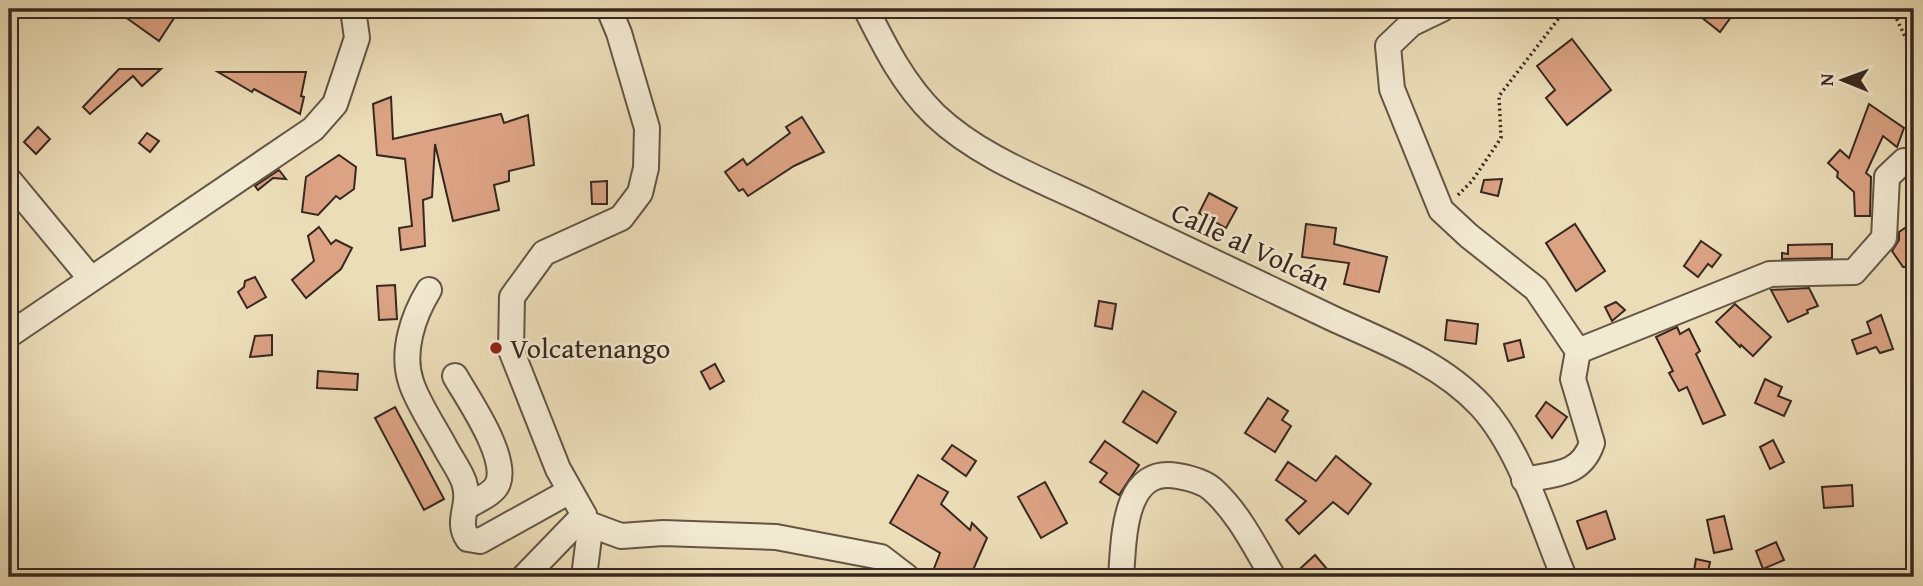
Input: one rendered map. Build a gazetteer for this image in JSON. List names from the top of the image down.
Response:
{
  "streets": {
    "street": ["Calle al Volcán"]
  },
  "places": ["Volcatenango"],
  "north": "left"
}
